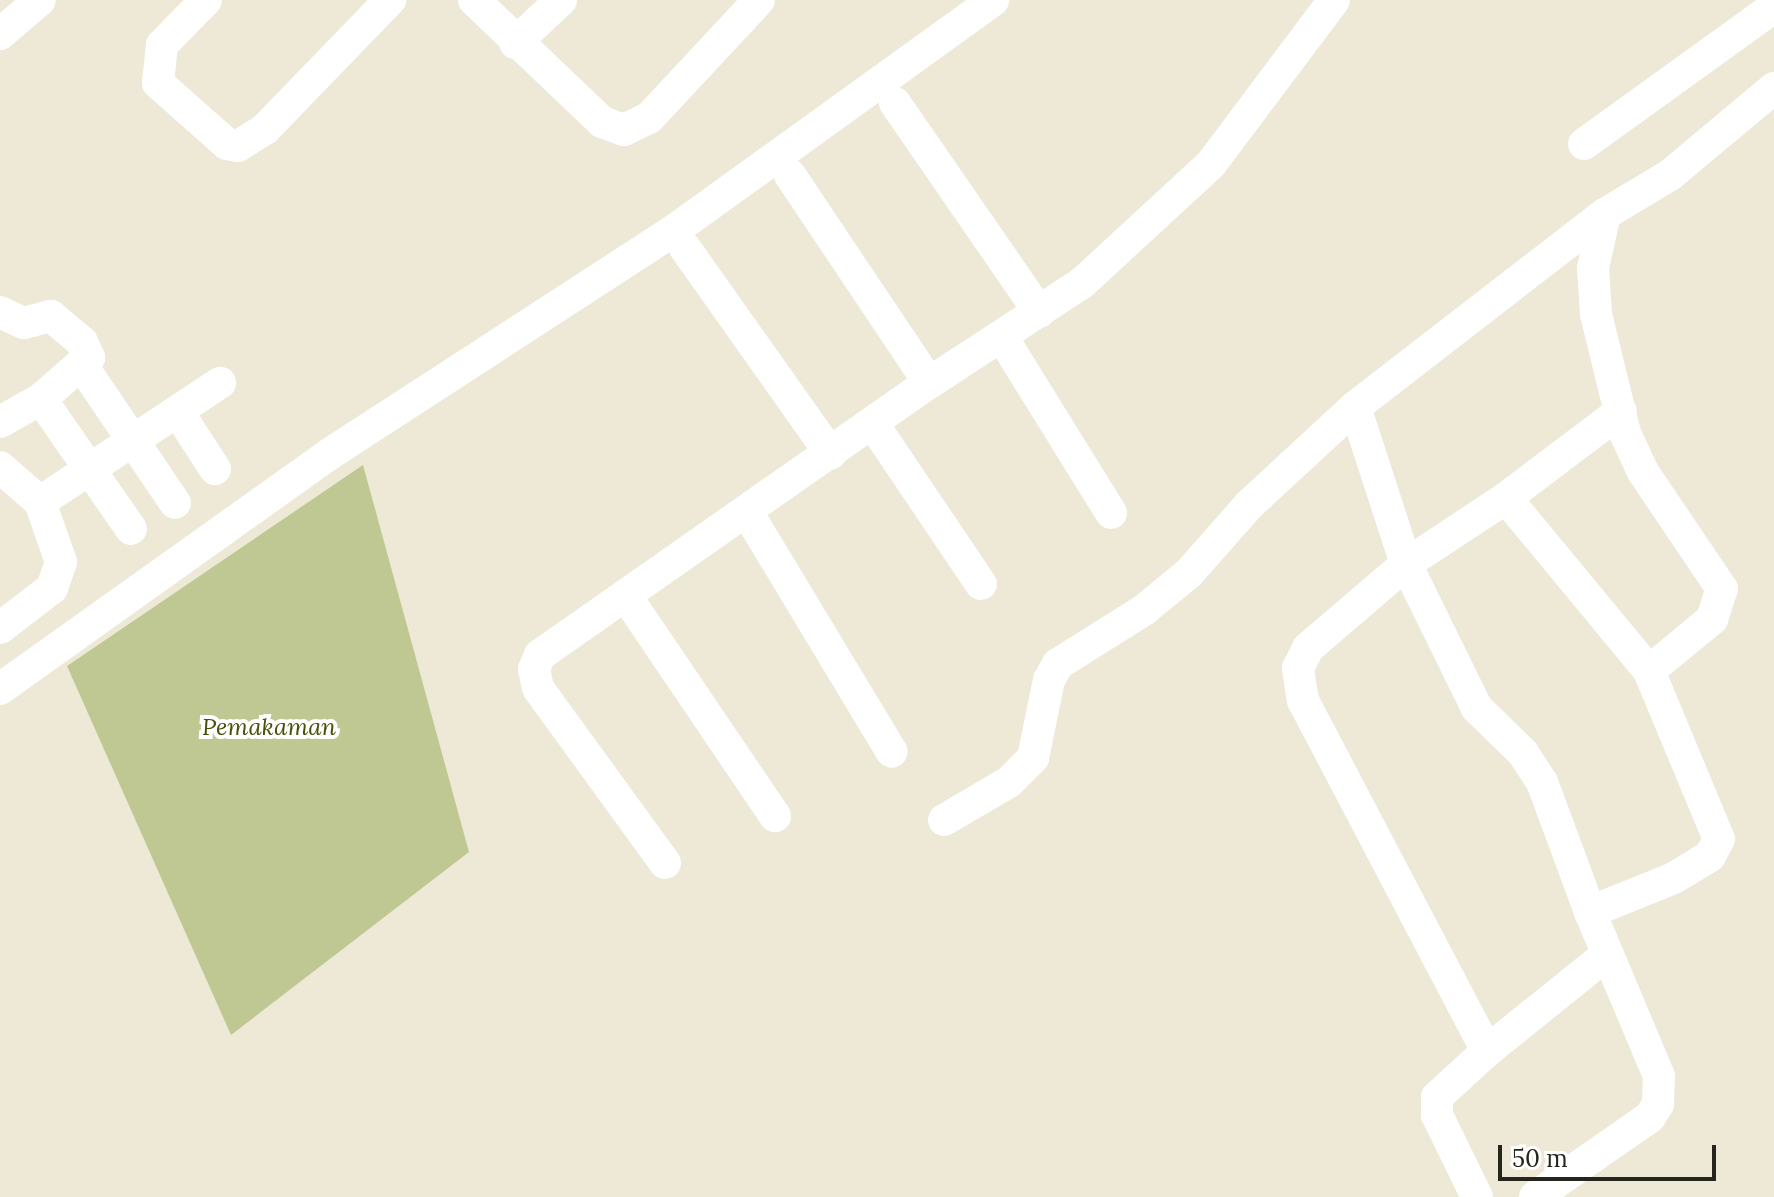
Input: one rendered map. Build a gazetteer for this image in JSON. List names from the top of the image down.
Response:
{
  "parks": ["Pemakaman"],
  "scale_bar": "50 m"
}
